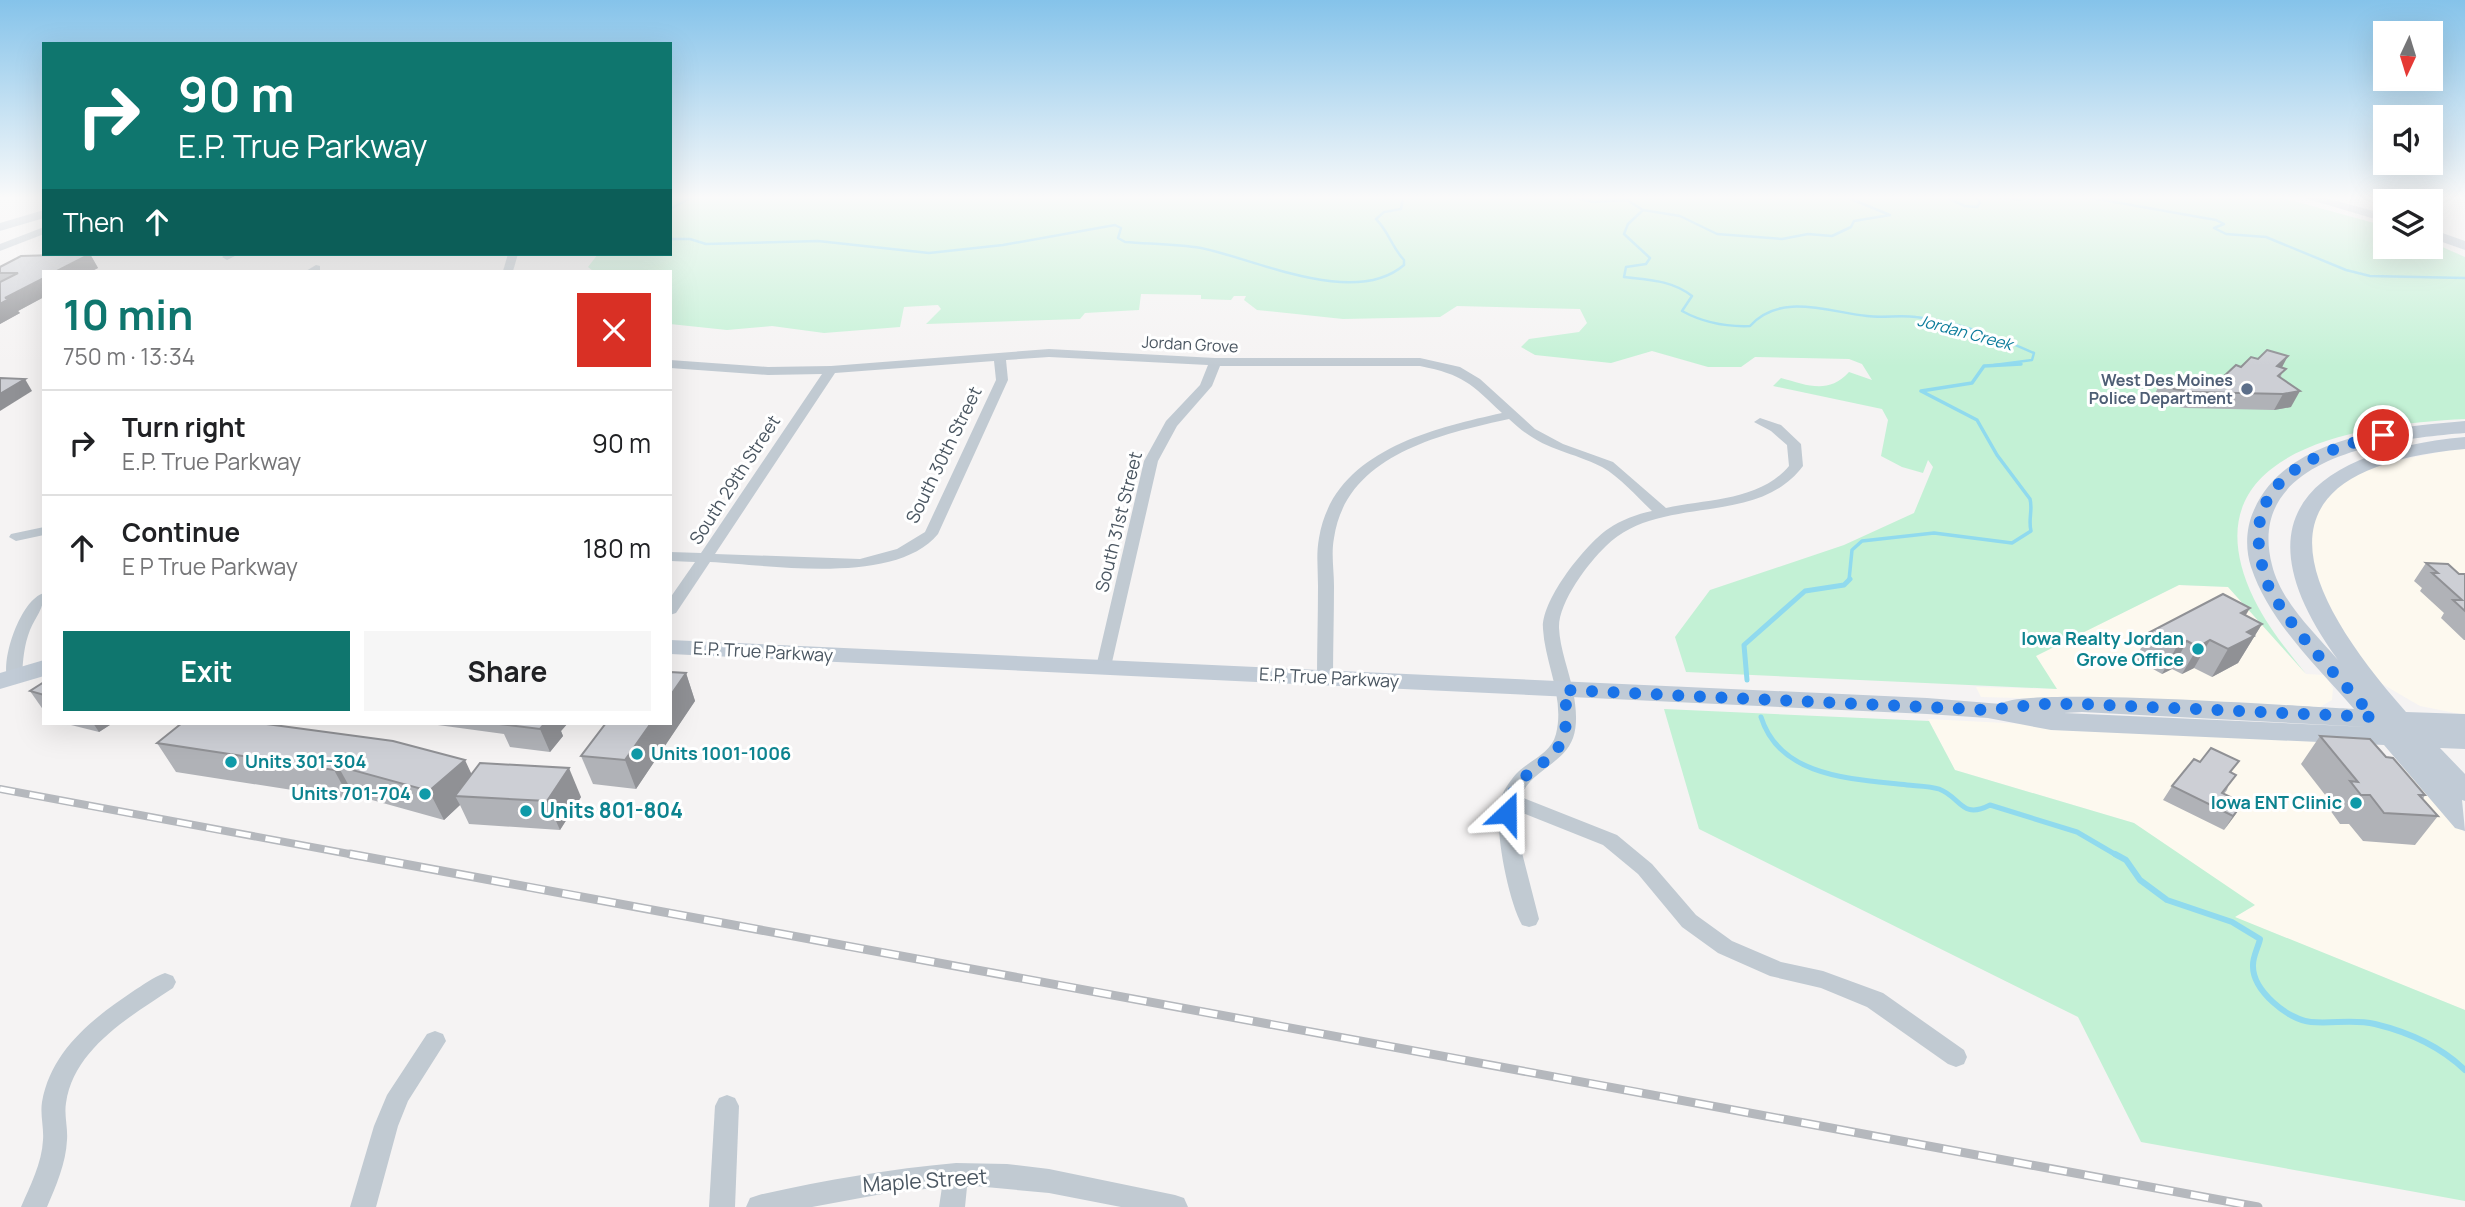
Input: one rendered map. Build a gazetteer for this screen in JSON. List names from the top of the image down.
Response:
{
  "streets": {
    "main road": ["E.P. True Parkway"],
    "street": [
      "Jordan Grove",
      "South 30th Street",
      "South 29th Street",
      "South 31st Street",
      "Maple Street"
    ]
  },
  "crossings": [
    ["Jordan Grove", "South 30th Street"],
    ["Jordan Grove", "South 29th Street"],
    ["Jordan Grove", "South 31st Street"],
    ["South 30th Street", "South 29th Street"],
    ["South 31st Street", "E.P. True Parkway"]
  ],
  "water": ["Jordan Creek"],
  "places": [
    "West Des Moines Police Department",
    "Iowa Realty Jordan Grove Office",
    "Units 1001-1006",
    "Units 301-304",
    "Units 701-704",
    "Iowa ENT Clinic",
    "Units 801-804"
  ],
  "north": "bottom",
  "page": {
    "turn": ["90 m", "E.P. True Parkway"],
    "then": "Then",
    "heading": ["10 min", "750 m · 13:34"],
    "list": [
      {
        "name": "Turn right",
        "note": "E.P. True Parkway",
        "value": "90 m"
      },
      {
        "name": "Continue",
        "note": "E P True Parkway",
        "value": "180 m"
      }
    ],
    "buttons": ["Exit", "Share"]
  }
}
